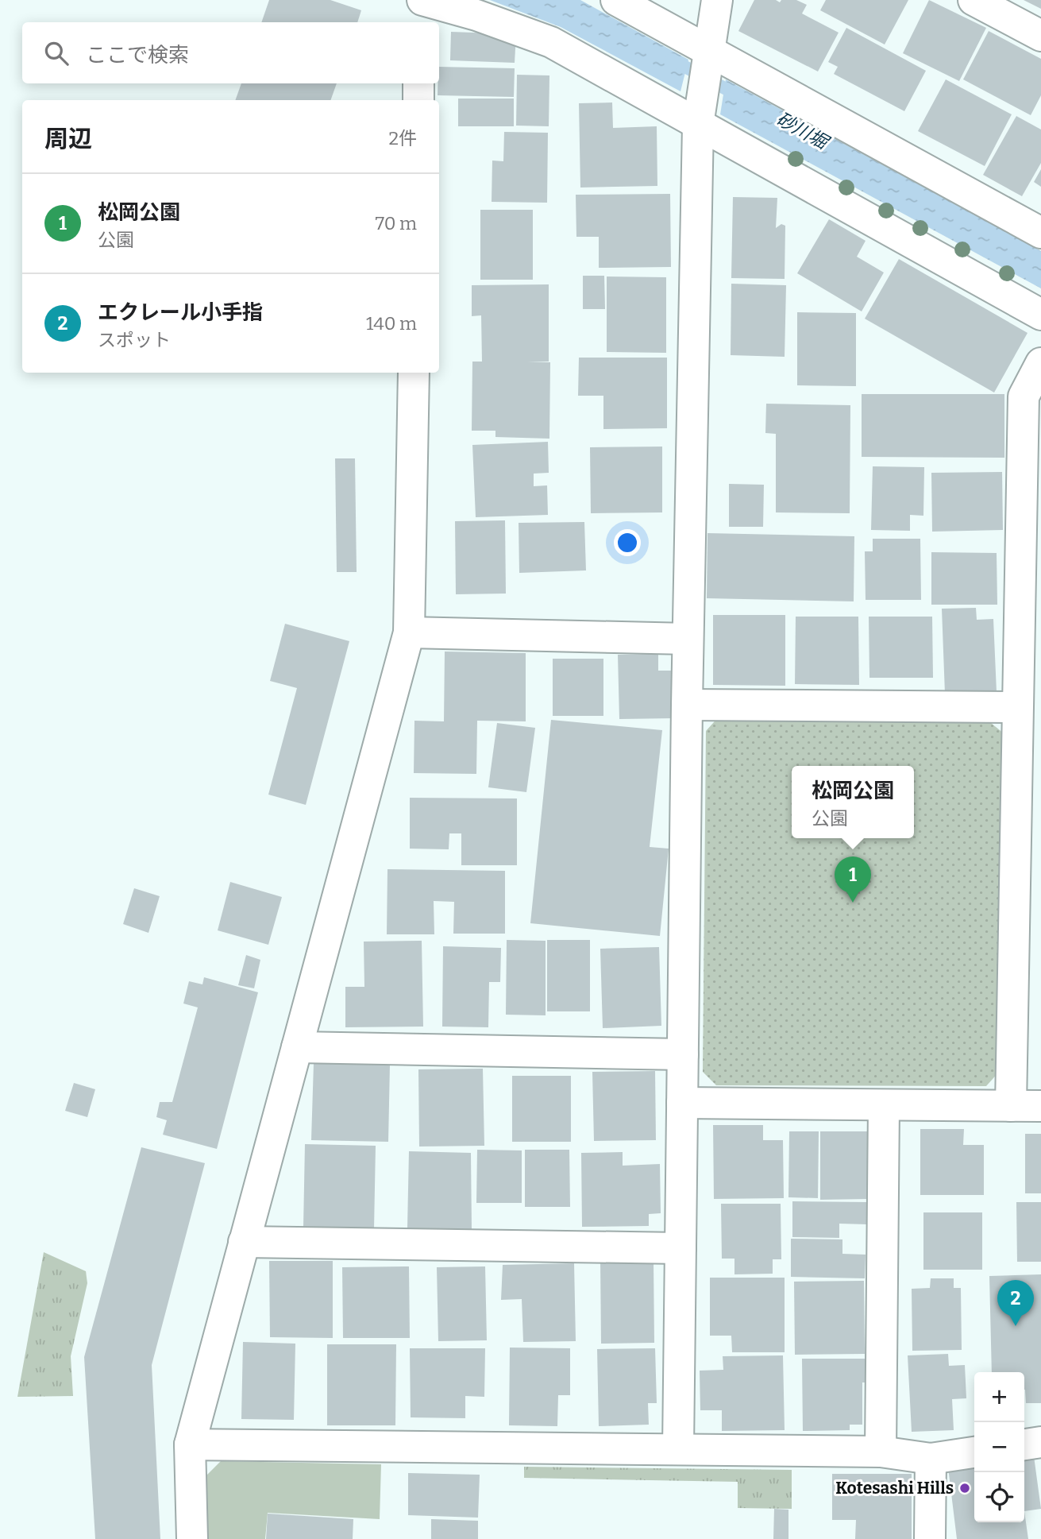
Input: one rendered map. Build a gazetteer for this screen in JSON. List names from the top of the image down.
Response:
{
  "water": ["砂川堀"],
  "places": ["Kotesashi Hills"],
  "page": {
    "search": "ここで検索",
    "heading": ["周辺", "2件"],
    "list": [
      {
        "mark": "1",
        "name": "松岡公園",
        "note": "公園",
        "value": "70 m"
      },
      {
        "mark": "2",
        "name": "エクレール小手指",
        "note": "スポット",
        "value": "140 m"
      }
    ],
    "popup": ["松岡公園", "公園"],
    "pins": ["1", "2"],
    "map_buttons": ["+", "−"]
  }
}
